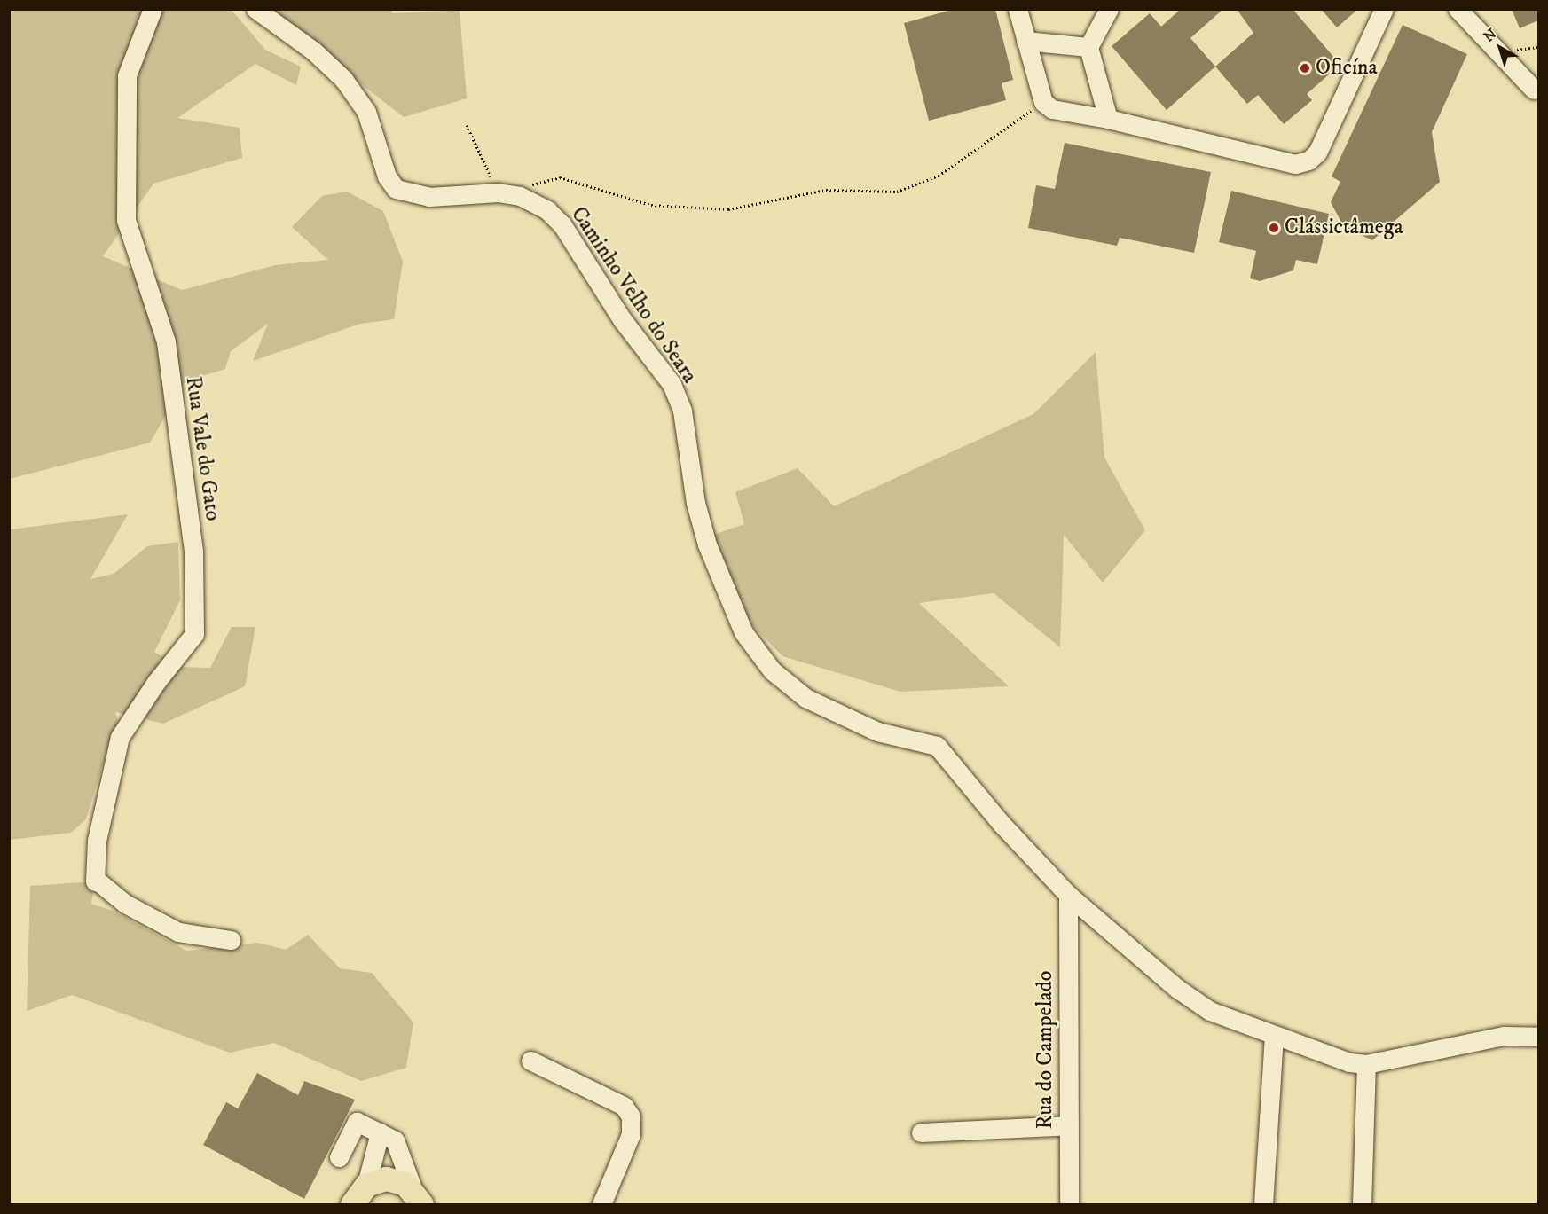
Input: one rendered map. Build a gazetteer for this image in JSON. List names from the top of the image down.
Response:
{
  "streets": {
    "street": ["Caminho Velho do Seara", "Rua Vale do Gato", "Rua do Campelado"]
  },
  "crossings": [
    ["Caminho Velho do Seara", "Rua do Campelado"]
  ],
  "places": ["Oficína", "Clássictâmega"],
  "north": "top left"
}
